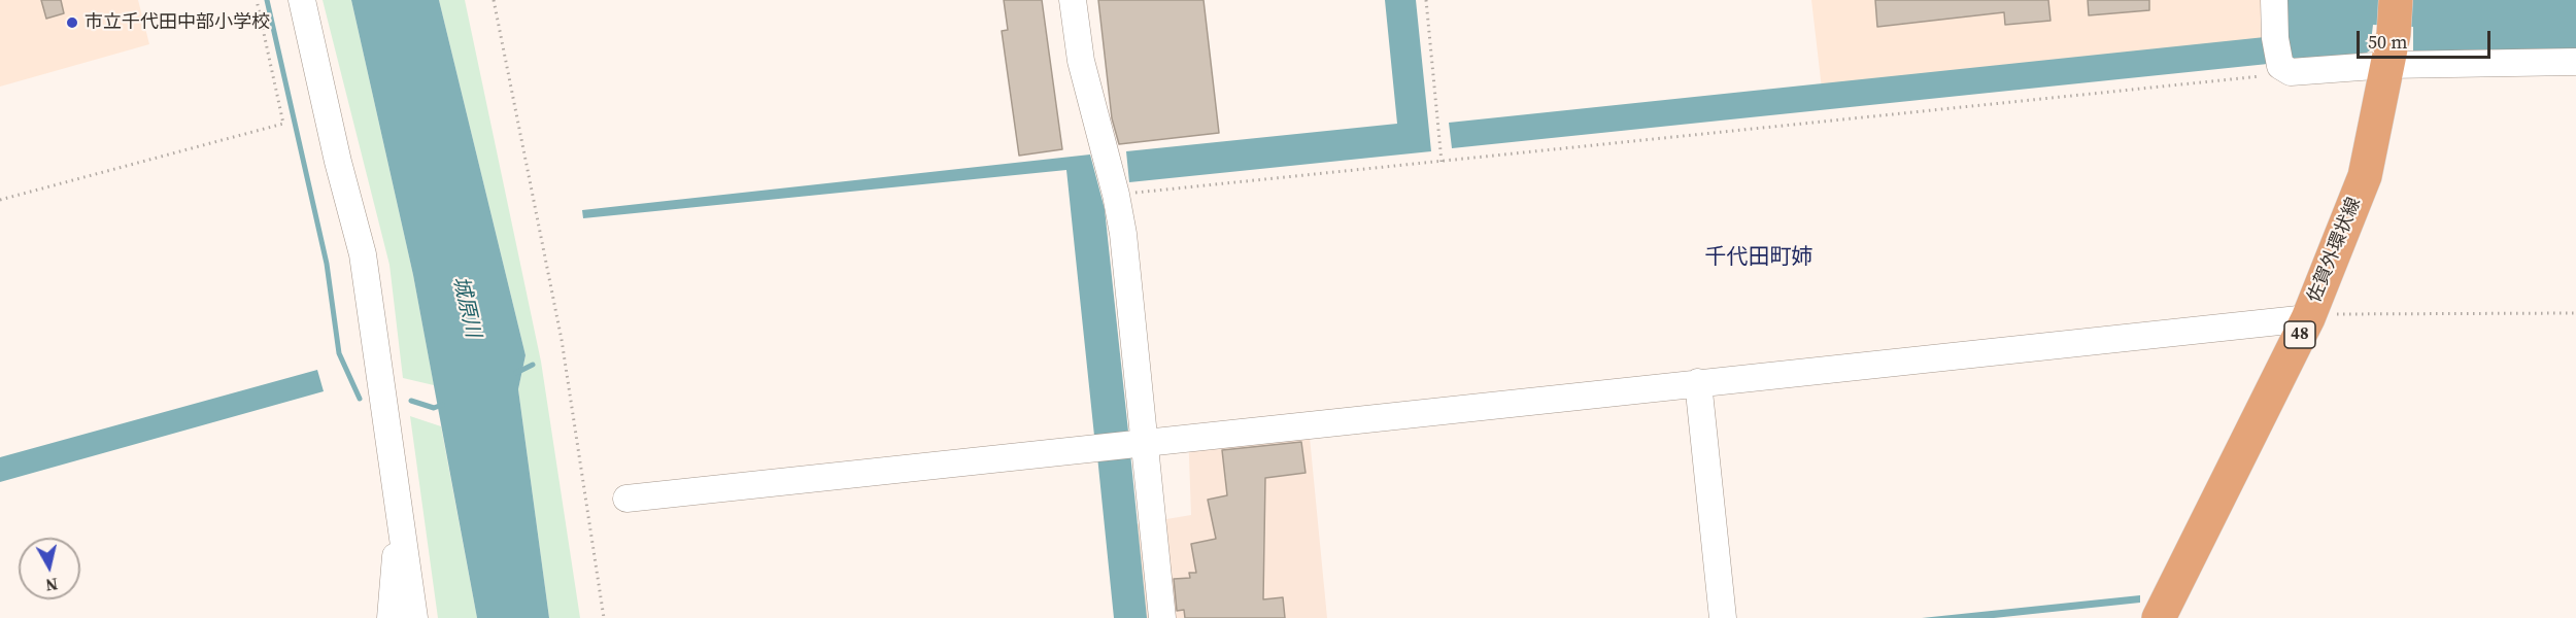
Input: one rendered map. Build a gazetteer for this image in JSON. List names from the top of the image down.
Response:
{
  "streets": {
    "main road": ["佐賀外環状線", "48"]
  },
  "districts": ["千代田町姉"],
  "water": ["城原川"],
  "places": ["市立千代田中部小学校"],
  "scale_bar": "50 m",
  "north": "bottom"
}
